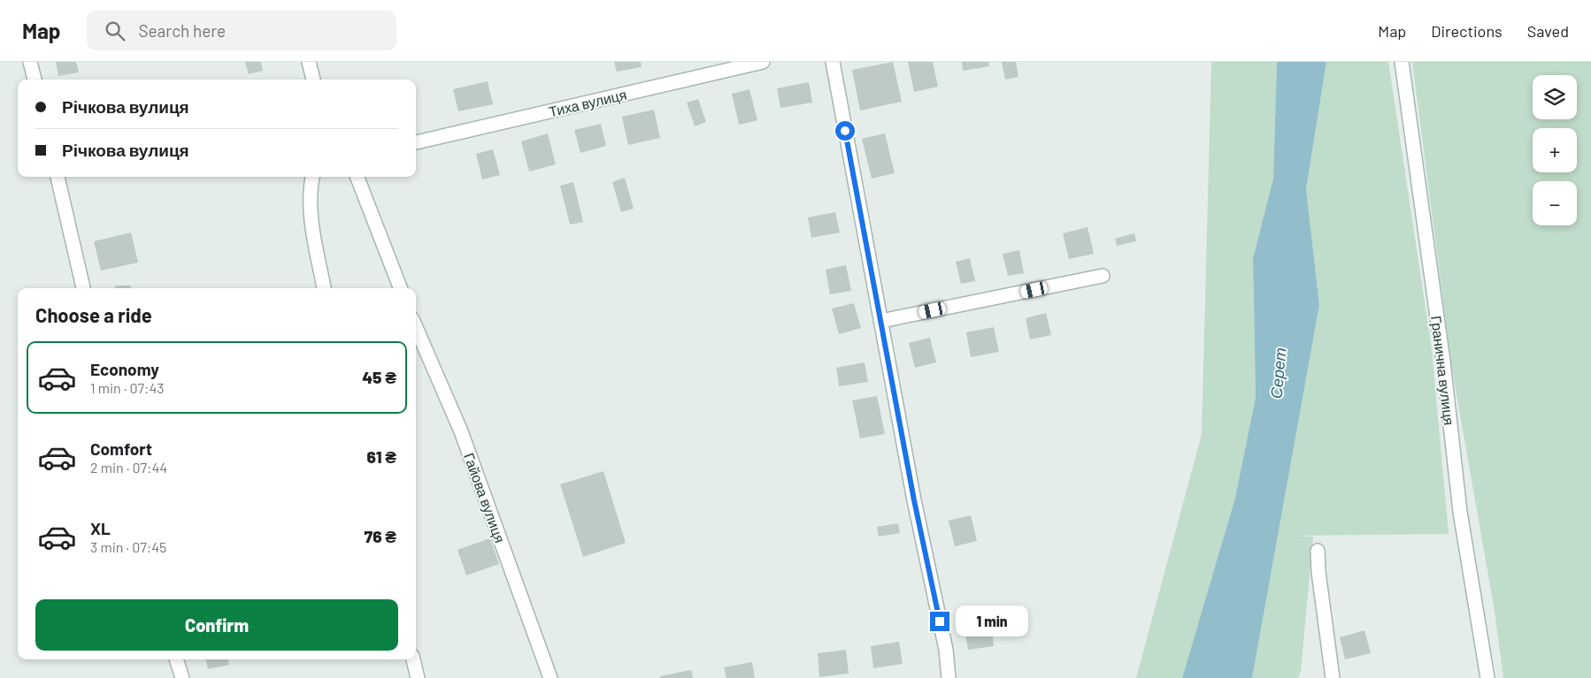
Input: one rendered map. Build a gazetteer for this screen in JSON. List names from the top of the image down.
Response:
{
  "streets": {
    "street": ["Тиха вулиця", "Гранична вулиця", "Гайова вулиця"]
  },
  "water": ["Серет"],
  "page": {
    "header": "Map",
    "search": "Search here",
    "nav": ["Map", "Directions", "Saved"],
    "map_buttons": ["+", "−"],
    "banner": ["Річкова вулиця", "Річкова вулиця"],
    "heading": "Choose a ride",
    "list": [
      {
        "name": "Economy",
        "note": "1 min · 07:43",
        "value": "45 ₴"
      },
      {
        "name": "Comfort",
        "note": "2 min · 07:44",
        "value": "61 ₴"
      },
      {
        "name": "XL",
        "note": "3 min · 07:45",
        "value": "76 ₴"
      }
    ],
    "buttons": "Confirm",
    "bubble": "1 min"
  }
}
